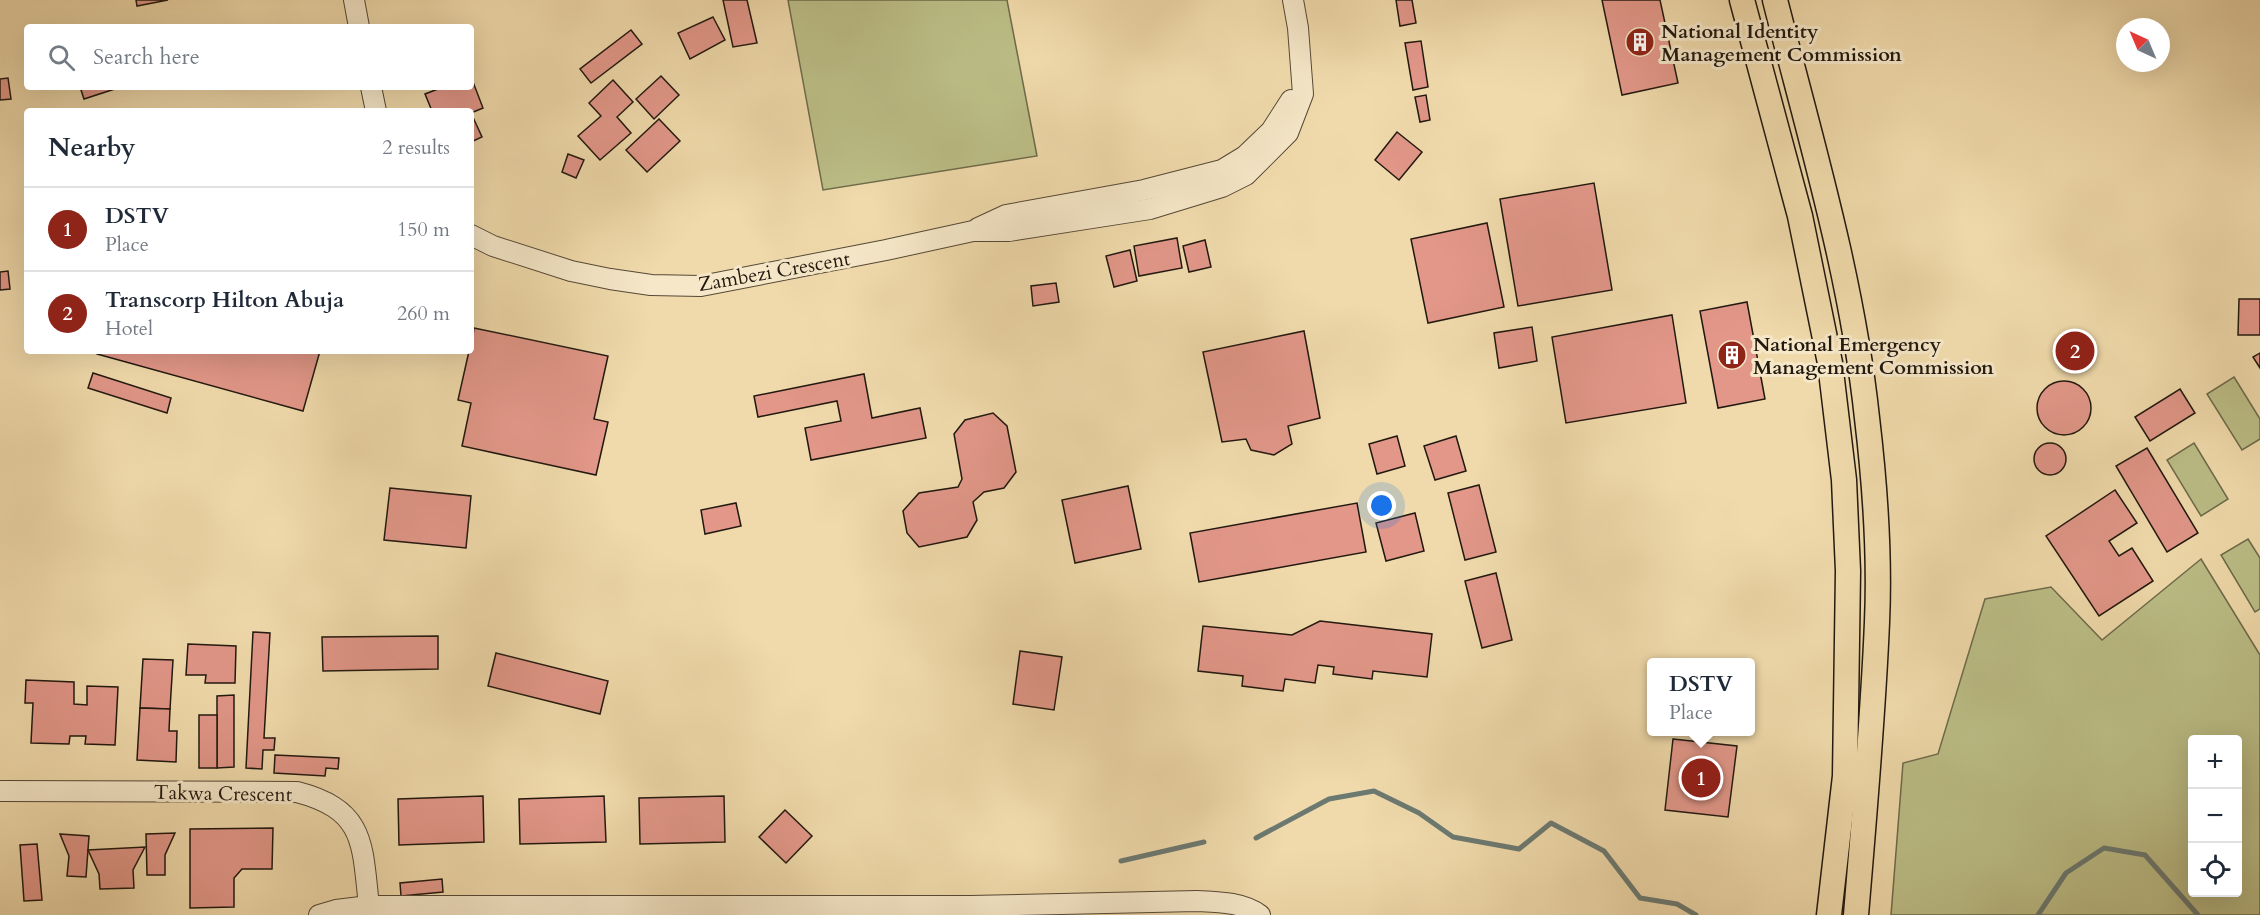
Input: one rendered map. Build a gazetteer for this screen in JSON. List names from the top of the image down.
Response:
{
  "streets": {
    "street": ["Zambezi Crescent", "Takwa Crescent"]
  },
  "places": {
    "building": ["National Identity Management Commission", "National Emergency Management Commission"]
  },
  "north": "top left",
  "page": {
    "search": "Search here",
    "heading": ["Nearby", "2 results"],
    "list": [
      {
        "mark": "1",
        "name": "DSTV",
        "note": "Place",
        "value": "150 m"
      },
      {
        "mark": "2",
        "name": "Transcorp Hilton Abuja",
        "note": "Hotel",
        "value": "260 m"
      }
    ],
    "pins": ["2", "1"],
    "popup": ["DSTV", "Place"],
    "map_buttons": ["+", "−"]
  }
}
